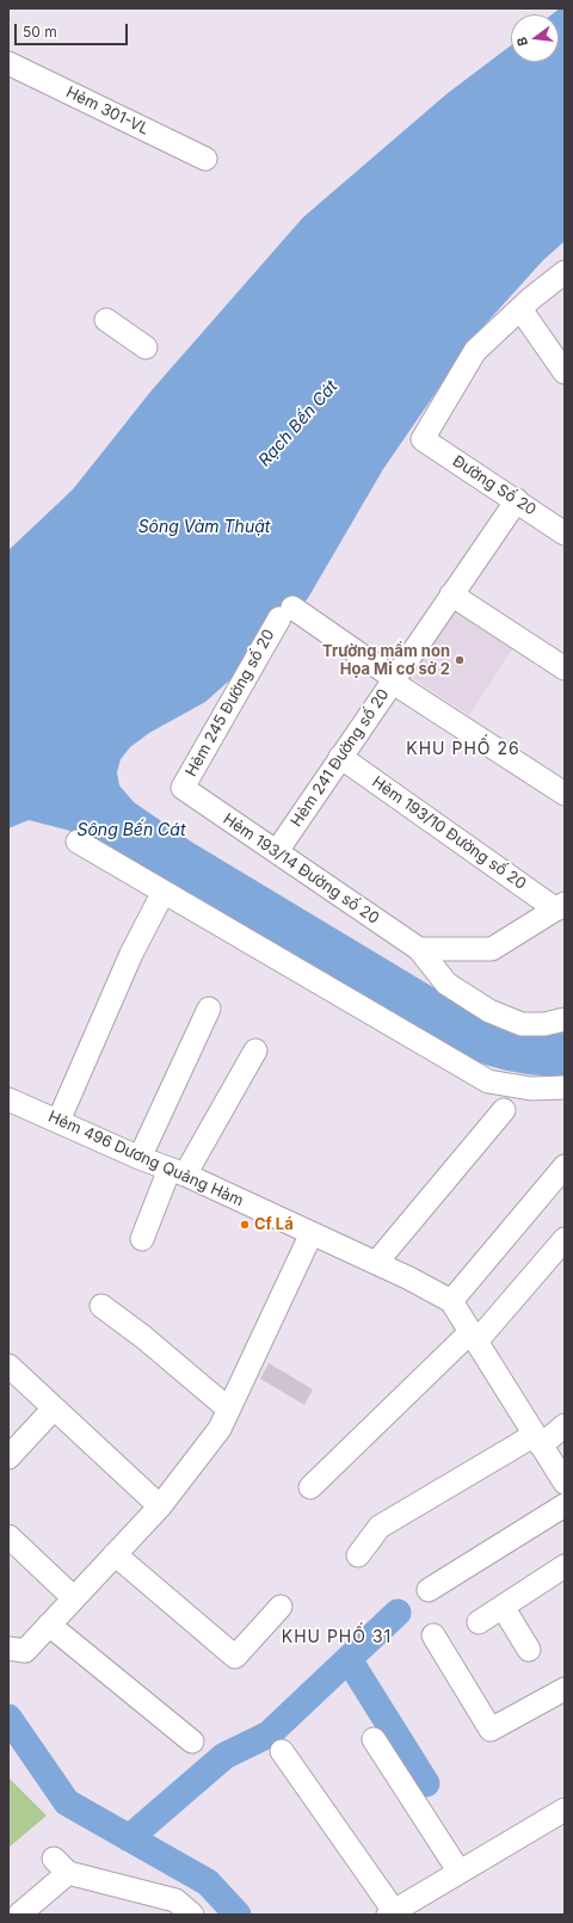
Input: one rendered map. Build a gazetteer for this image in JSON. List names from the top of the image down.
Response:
{
  "streets": {
    "street": [
      "Hẻm 301-VL",
      "Đường Số 20",
      "Hẻm 245 Đường số 20",
      "Hẻm 241 Đường số 20",
      "Hẻm 193/10 Đường số 20",
      "Hẻm 193/14 Đường số 20",
      "Hẻm 496 Dương Quảng Hàm"
    ]
  },
  "crossings": [
    ["Đường Số 20", "Hẻm 241 Đường số 20"],
    ["Hẻm 245 Đường số 20", "Hẻm 241 Đường số 20"],
    ["Hẻm 245 Đường số 20", "Hẻm 193/14 Đường số 20"],
    ["Hẻm 241 Đường số 20", "Hẻm 193/10 Đường số 20"],
    ["Hẻm 241 Đường số 20", "Hẻm 193/14 Đường số 20"]
  ],
  "districts": ["KHU PHỐ 26", "KHU PHỐ 31"],
  "water": ["Rạch Bến Cát", "Sông Vàm Thuật", "Sông Bến Cát"],
  "places": ["Trường mầm non Họa Mi cơ sở 2", "Cf Lá"],
  "scale_bar": "50 m",
  "north": "left"
}
